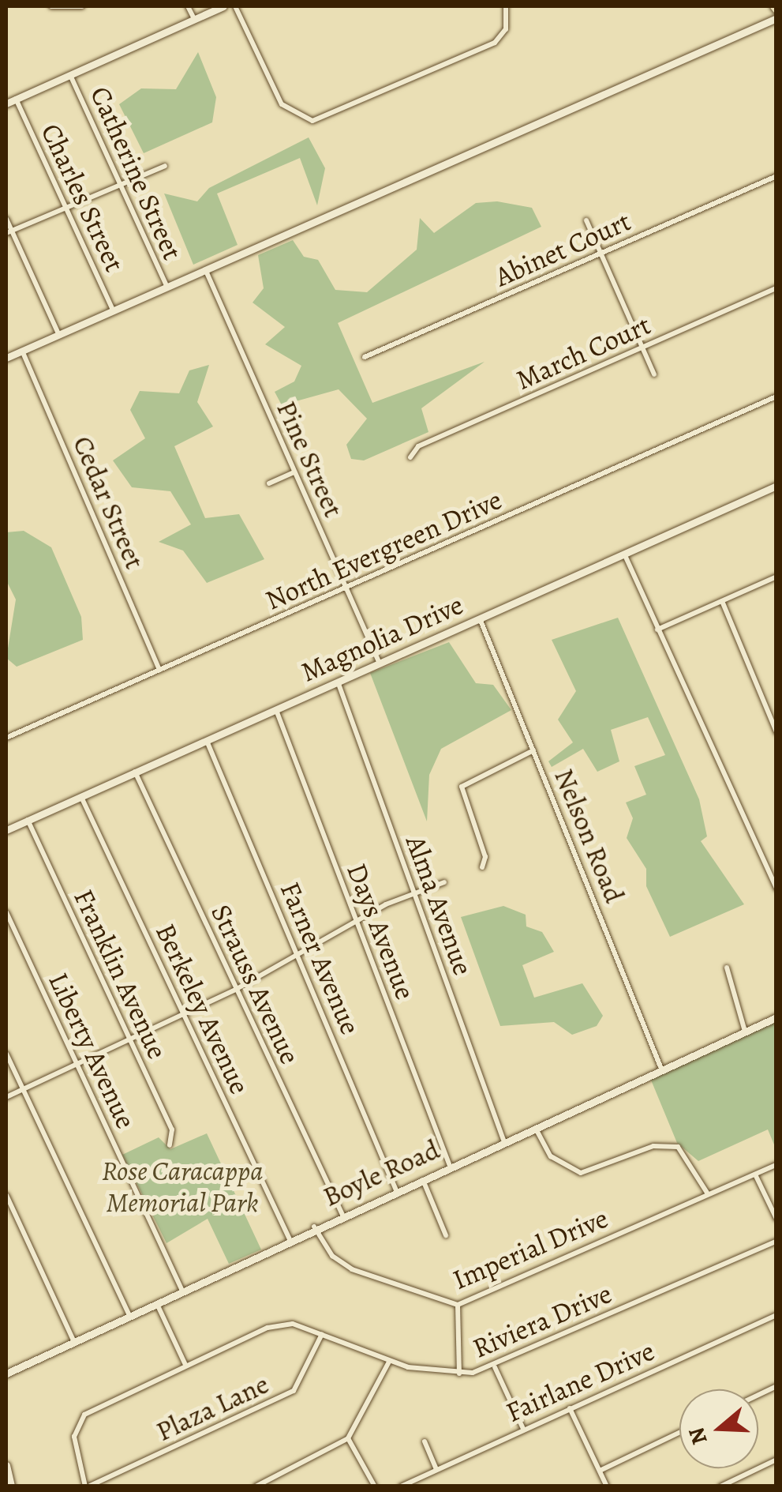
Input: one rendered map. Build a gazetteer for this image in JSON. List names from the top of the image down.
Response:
{
  "streets": {
    "street": [
      "Catherine Street",
      "Charles Street",
      "Abinet Court",
      "March Court",
      "Pine Street",
      "Cedar Street",
      "North Evergreen Drive",
      "Magnolia Drive",
      "Nelson Road",
      "Alma Avenue",
      "Days Avenue",
      "Farner Avenue",
      "Franklin Avenue",
      "Strauss Avenue",
      "Berkeley Avenue",
      "Liberty Avenue",
      "Boyle Road",
      "Imperial Drive",
      "Riviera Drive",
      "Fairlane Drive",
      "Plaza Lane"
    ]
  },
  "crossings": [
    ["Pine Street", "North Evergreen Drive"],
    ["Pine Street", "Magnolia Drive"],
    ["Cedar Street", "North Evergreen Drive"],
    ["Magnolia Drive", "Nelson Road"],
    ["Magnolia Drive", "Alma Avenue"],
    ["Magnolia Drive", "Days Avenue"],
    ["Magnolia Drive", "Farner Avenue"],
    ["Magnolia Drive", "Franklin Avenue"],
    ["Magnolia Drive", "Strauss Avenue"],
    ["Magnolia Drive", "Berkeley Avenue"],
    ["Nelson Road", "Boyle Road"],
    ["Alma Avenue", "Boyle Road"],
    ["Days Avenue", "Boyle Road"],
    ["Farner Avenue", "Boyle Road"],
    ["Strauss Avenue", "Boyle Road"],
    ["Berkeley Avenue", "Boyle Road"],
    ["Liberty Avenue", "Boyle Road"],
    ["Boyle Road", "Imperial Drive"],
    ["Riviera Drive", "Plaza Lane"]
  ],
  "parks": ["Rose Caracappa Memorial Park"],
  "north": "left"
}
